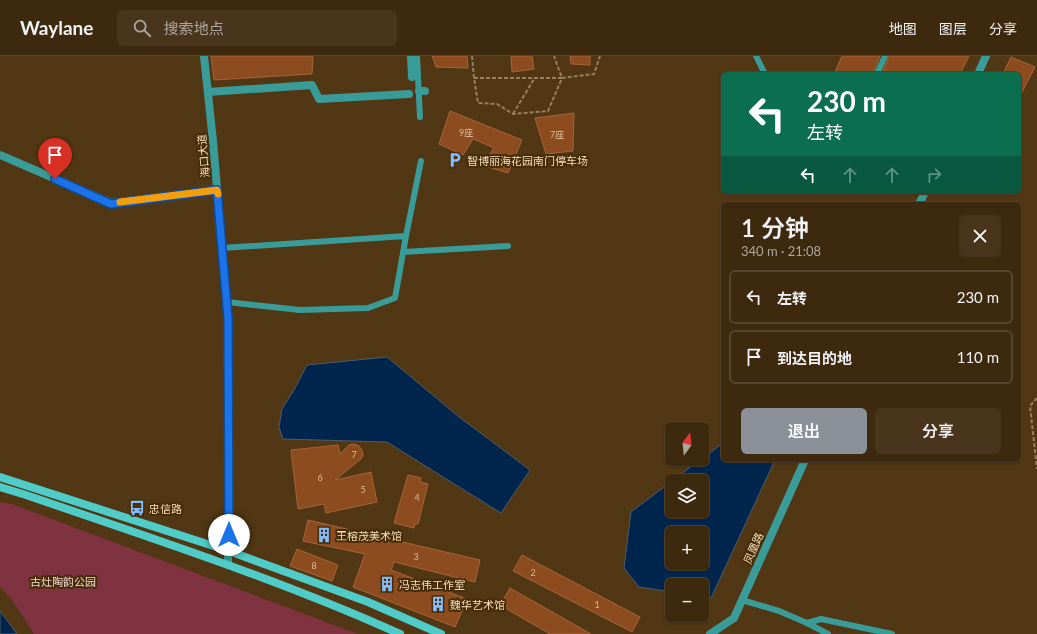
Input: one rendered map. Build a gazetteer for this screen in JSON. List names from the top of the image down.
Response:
{
  "streets": {
    "street": ["海口大道", "凤凰路"]
  },
  "parks": ["古灶陶韵公园"],
  "places": {
    "parking": ["智博丽海花园南门停车场"],
    "bus stop": ["忠信路"],
    "building": ["王榕茂美术馆", "冯志伟工作室", "魏华艺术馆"]
  },
  "house_numbers": [
    "9座",
    "7座",
    "7",
    "6",
    "5",
    "4",
    "3",
    "8",
    "2",
    "1"
  ],
  "north": "top",
  "page": {
    "header": "Waylane",
    "search": "搜索地点",
    "nav": ["地图", "图层", "分享"],
    "turn": ["230 m", "左转"],
    "heading": ["1 分钟", "340 m · 21:08"],
    "list": [
      {
        "name": "左转",
        "value": "230 m"
      },
      {
        "name": "到达目的地",
        "value": "110 m"
      }
    ],
    "buttons": ["退出", "分享"],
    "map_buttons": ["+", "−"]
  }
}
